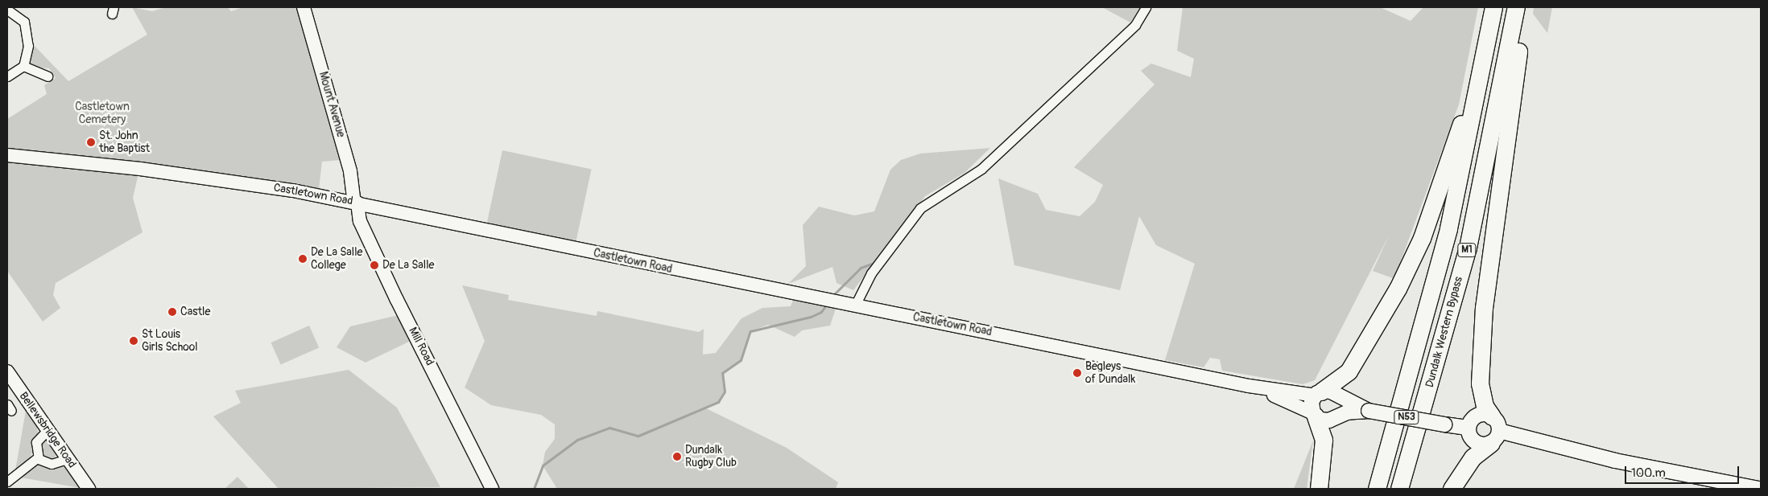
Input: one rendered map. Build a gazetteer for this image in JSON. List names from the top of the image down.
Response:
{
  "streets": {
    "highway": ["M1", "Dundalk Western Bypass"],
    "main road": [
      "Mount Avenue",
      "Castletown Road",
      "Mill Road",
      "N53",
      "Bellewsbridge Road"
    ]
  },
  "crossings": [
    ["Mount Avenue", "Castletown Road"],
    ["Mount Avenue", "Mill Road"],
    ["Castletown Road", "Mill Road"],
    ["Castletown Road", "N53"]
  ],
  "parks": ["Castletown Cemetery"],
  "places": [
    "St. John the Baptist",
    "De La Salle College",
    "De La Salle",
    "Castle",
    "St Louis Girls School",
    "Begleys of Dundalk",
    "Dundalk Rugby Club"
  ],
  "scale_bar": "100 m"
}
